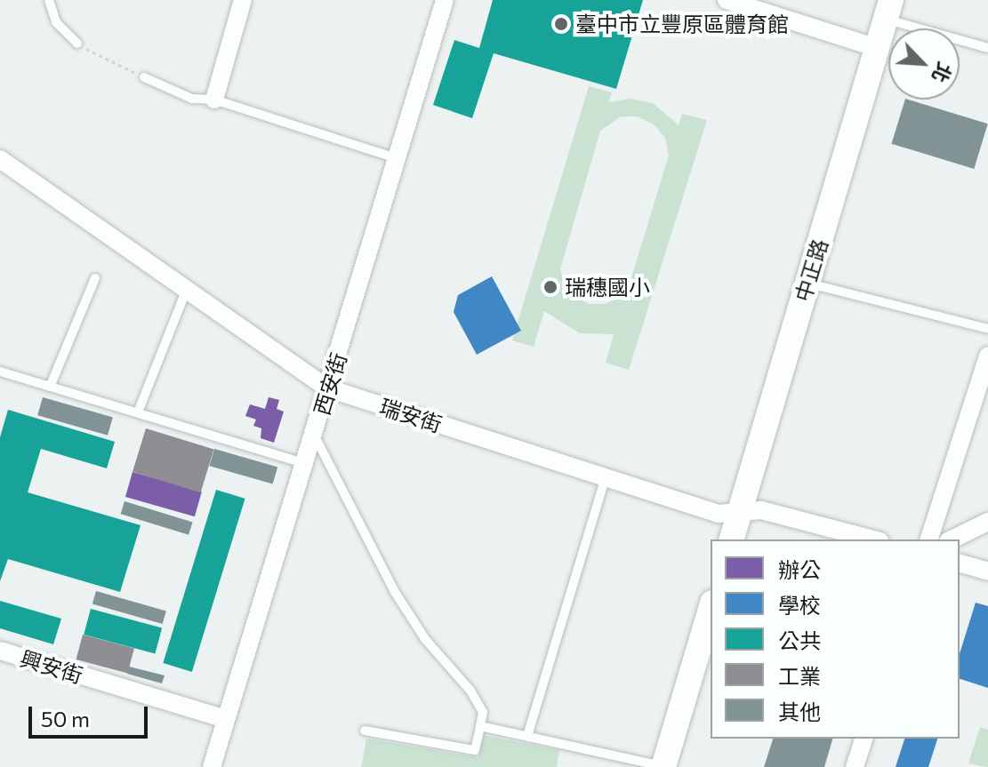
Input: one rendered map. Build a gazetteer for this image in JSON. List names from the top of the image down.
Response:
{
  "streets": {
    "street": [
      "中正路",
      "西安街",
      "瑞安街",
      "興安街"
    ]
  },
  "crossings": [
    ["中正路", "瑞安街"],
    ["西安街", "瑞安街"],
    ["西安街", "興安街"]
  ],
  "places": ["臺中市立豐原區體育館", "瑞穗國小"],
  "legend": [
    "辦公",
    "學校",
    "公共",
    "工業",
    "其他"
  ],
  "scale_bar": "50 m",
  "north": "bottom right"
}
